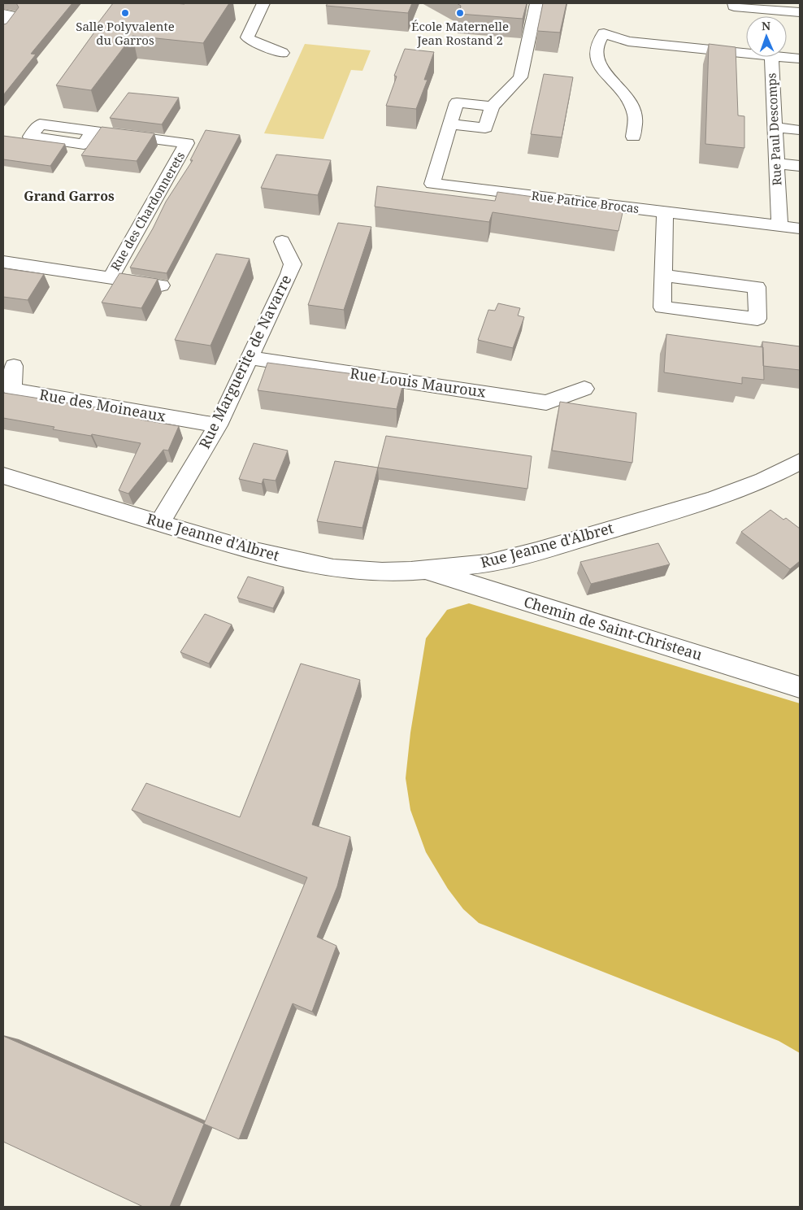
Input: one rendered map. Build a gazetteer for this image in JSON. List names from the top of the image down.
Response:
{
  "streets": {
    "street": [
      "Rue Paul Descomps",
      "Rue Patrice Brocas",
      "Rue des Chardonnerets",
      "Rue Marguerite de Navarre",
      "Rue Louis Mauroux",
      "Rue des Moineaux",
      "Rue Jeanne d'Albret",
      "Chemin de Saint-Christeau"
    ]
  },
  "crossings": [
    ["Rue Paul Descomps", "Rue Patrice Brocas"],
    ["Rue Marguerite de Navarre", "Rue Louis Mauroux"],
    ["Rue Marguerite de Navarre", "Rue des Moineaux"],
    ["Rue Marguerite de Navarre", "Rue Jeanne d'Albret"],
    ["Rue Jeanne d'Albret", "Chemin de Saint-Christeau"]
  ],
  "districts": ["Grand Garros"],
  "places": ["Salle Polyvalente du Garros", "École Maternelle Jean Rostand 2"],
  "north": "top"
}
